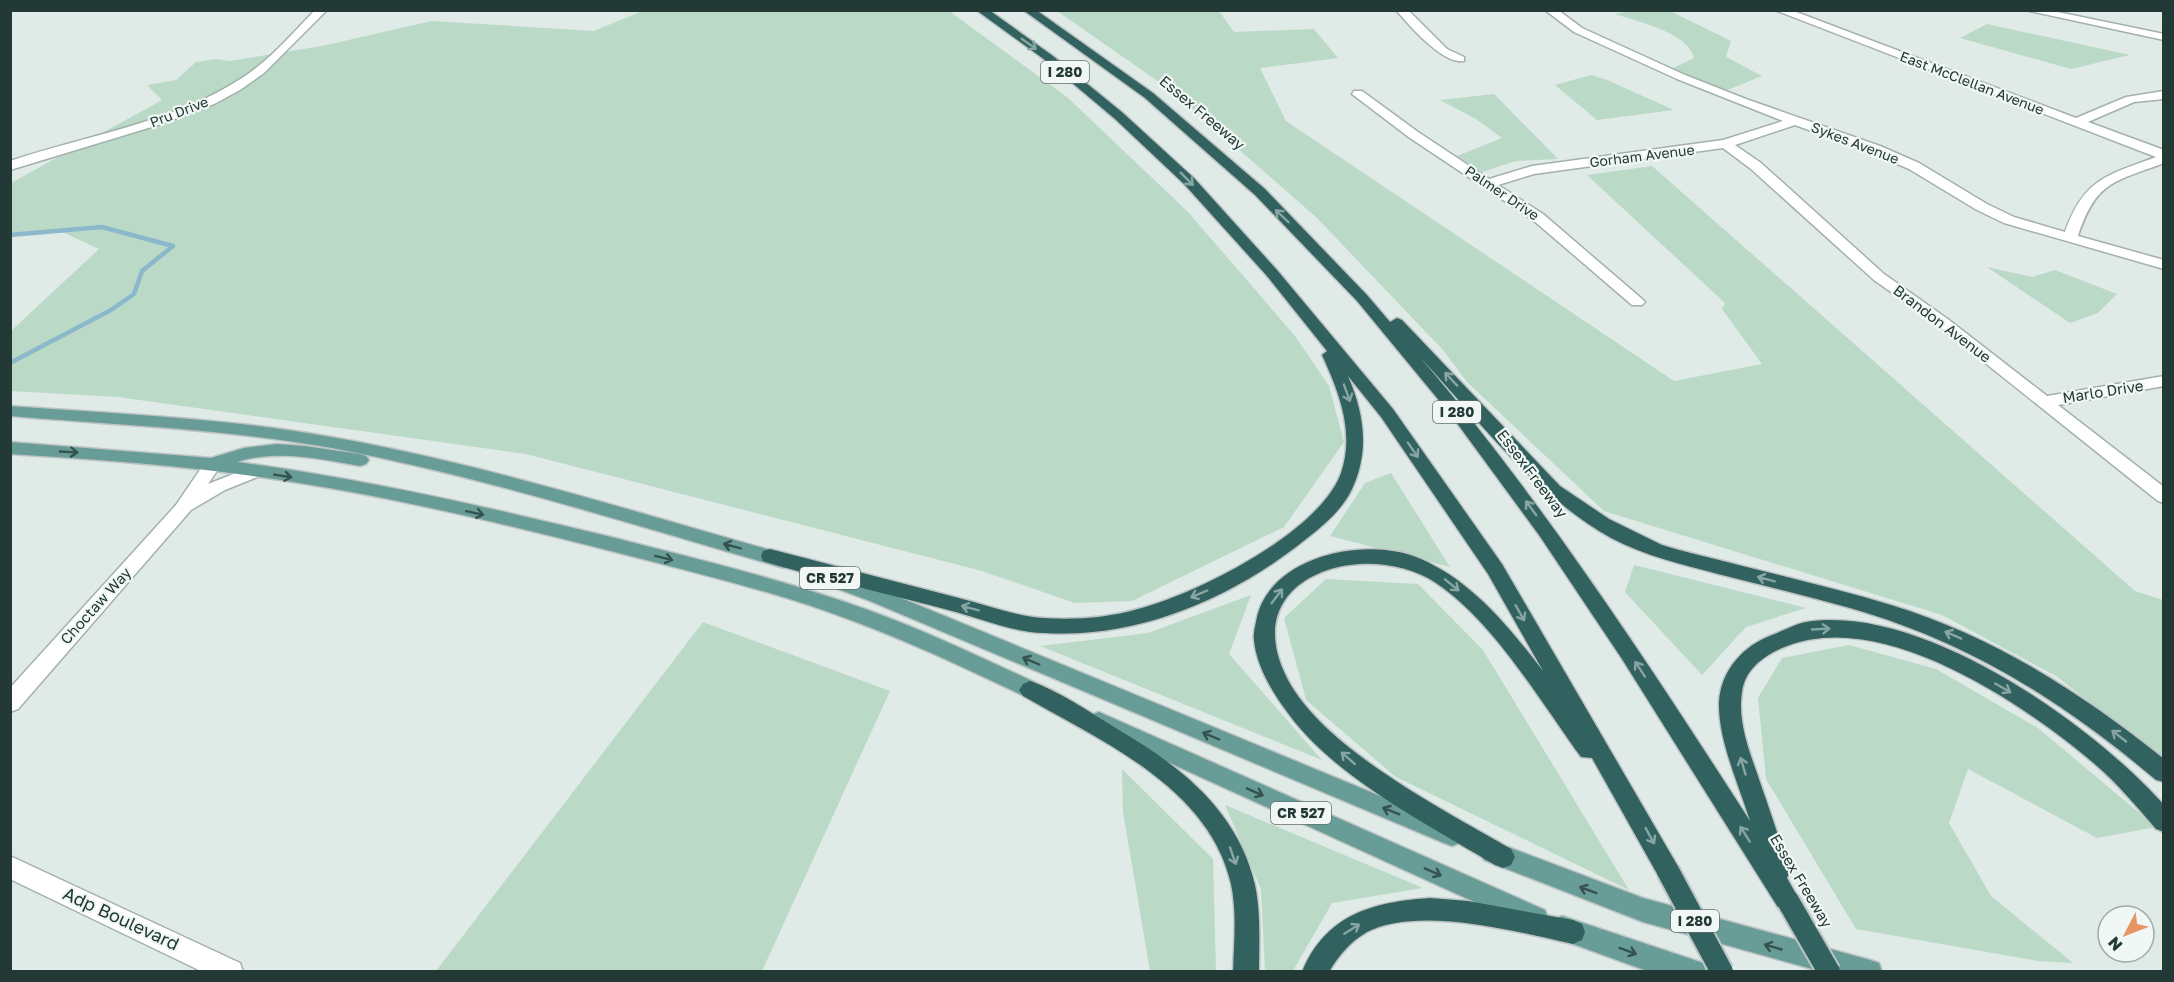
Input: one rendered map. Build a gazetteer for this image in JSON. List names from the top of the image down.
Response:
{
  "streets": {
    "highway": ["I 280", "Essex Freeway"],
    "main road": ["CR 527"],
    "street": [
      "East McClellan Avenue",
      "Pru Drive",
      "Sykes Avenue",
      "Gorham Avenue",
      "Palmer Drive",
      "Brandon Avenue",
      "Marlo Drive",
      "Choctaw Way",
      "Adp Boulevard"
    ]
  },
  "crossings": [
    ["Sykes Avenue", "Gorham Avenue"],
    ["Gorham Avenue", "Palmer Drive"],
    ["Gorham Avenue", "Brandon Avenue"],
    ["Brandon Avenue", "Marlo Drive"],
    ["CR 527", "Choctaw Way"]
  ],
  "north": "bottom left"
}
